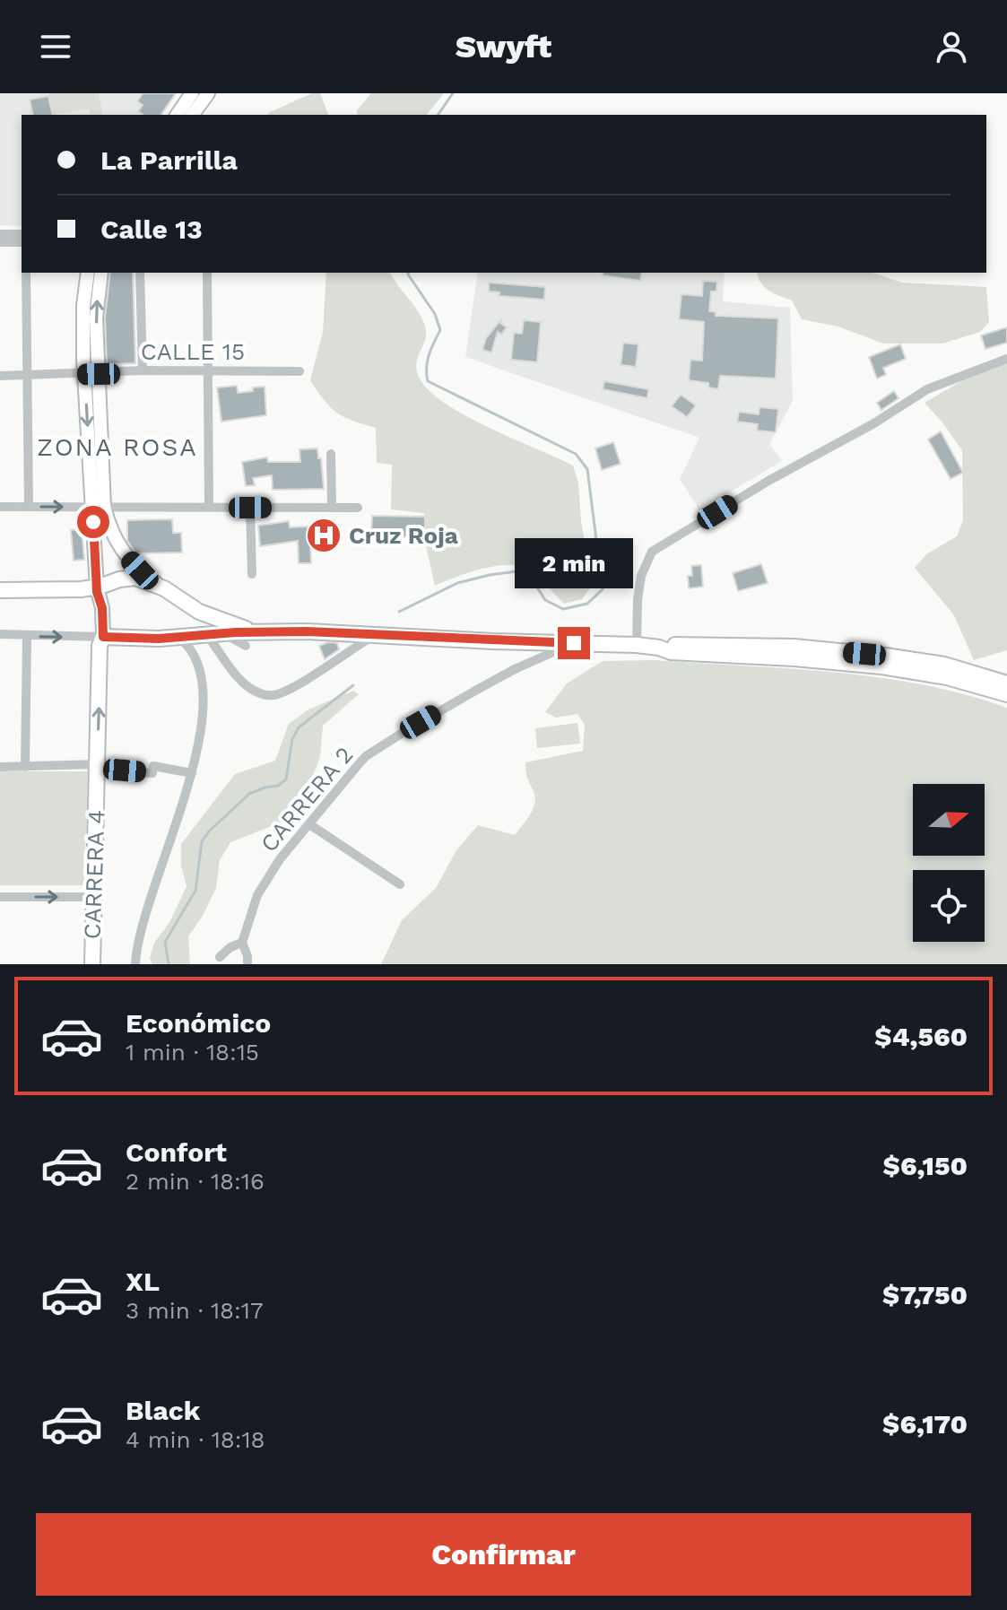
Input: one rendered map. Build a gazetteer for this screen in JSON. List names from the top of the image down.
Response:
{
  "streets": {
    "main road": ["CARRERA 4"],
    "street": ["CALLE 15", "CARRERA 2"]
  },
  "crossings": [
    ["CALLE 15", "CARRERA 4"]
  ],
  "districts": ["ZONA ROSA"],
  "places": {
    "hospital": ["Cruz Roja"]
  },
  "north": "right",
  "page": {
    "header": "Swyft",
    "banner": ["La Parrilla", "Calle 13"],
    "bubble": "2 min",
    "list": [
      {
        "name": "Económico",
        "note": "1 min · 18:15",
        "value": "$4,560"
      },
      {
        "name": "Confort",
        "note": "2 min · 18:16",
        "value": "$6,150"
      },
      {
        "name": "XL",
        "note": "3 min · 18:17",
        "value": "$7,750"
      },
      {
        "name": "Black",
        "note": "4 min · 18:18",
        "value": "$6,170"
      }
    ],
    "buttons": "Confirmar"
  }
}
